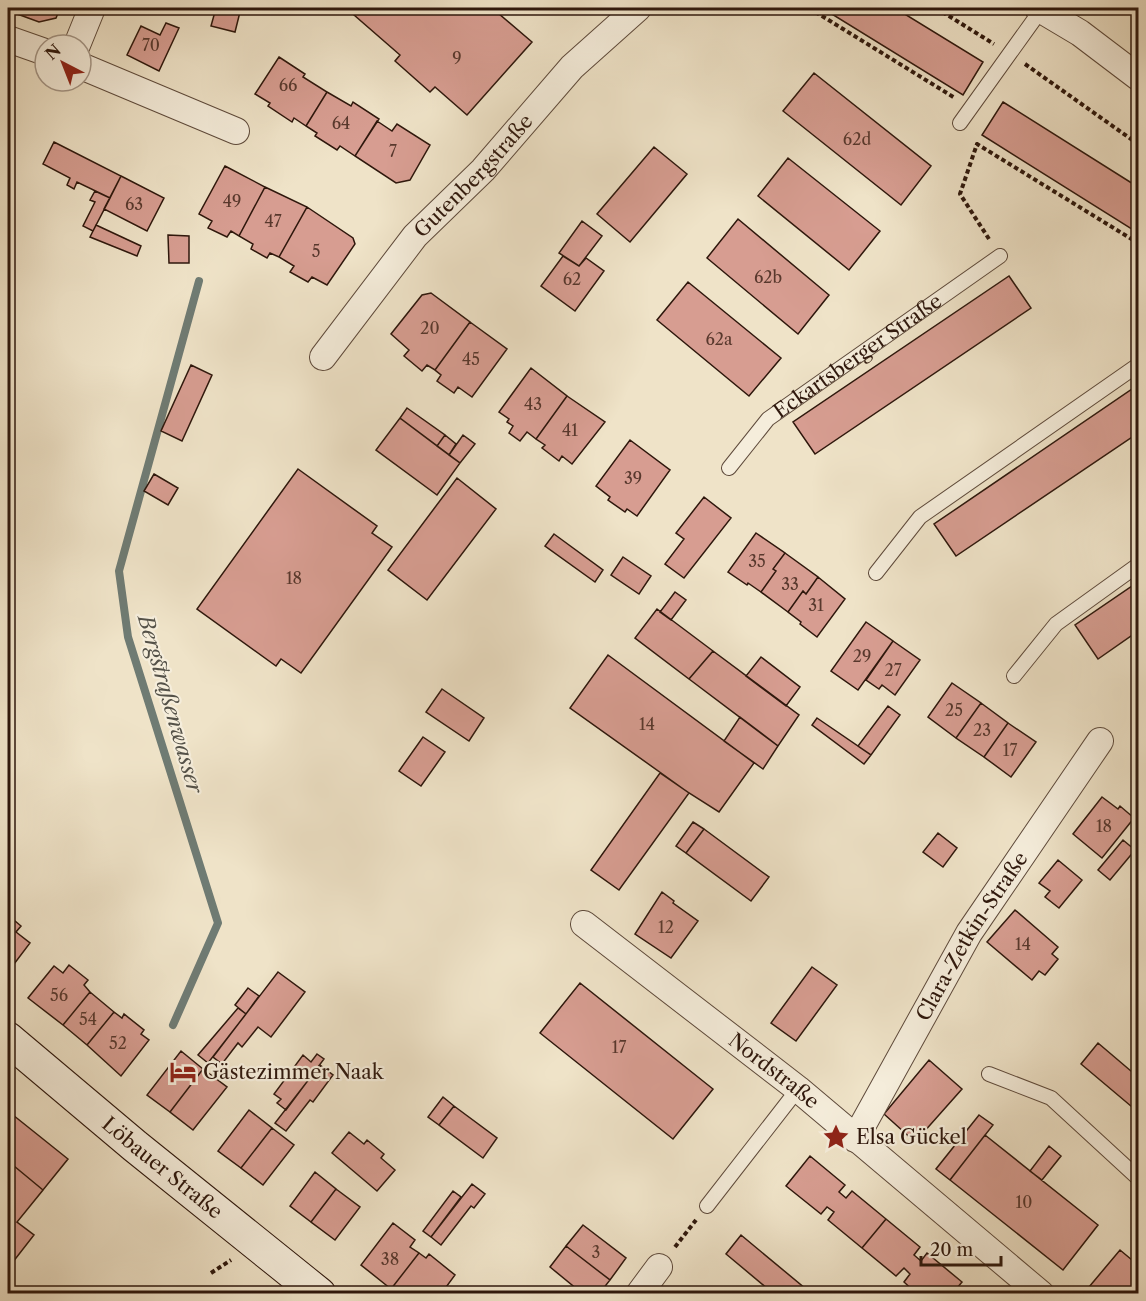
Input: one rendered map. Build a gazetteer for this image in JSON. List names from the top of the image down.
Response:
{
  "streets": {
    "main road": ["Löbauer Straße"],
    "street": ["Gutenbergstraße", "Clara-Zetkin-Straße", "Nordstraße"],
    "lane": ["Eckartsberger Straße"]
  },
  "crossings": [
    ["Clara-Zetkin-Straße", "Nordstraße"]
  ],
  "water": ["Bergstraßenwasser"],
  "places": {
    "hotel": ["Gästezimmer Naak"],
    "place": ["Elsa Gückel"]
  },
  "house_numbers": [
    "70",
    "9",
    "66",
    "64",
    "62d",
    "7",
    "49",
    "63",
    "47",
    "5",
    "62b",
    "62",
    "20",
    "62a",
    "45",
    "43",
    "41",
    "39",
    "35",
    "18",
    "33",
    "31",
    "29",
    "27",
    "25",
    "14",
    "23",
    "17",
    "18",
    "12",
    "14",
    "56",
    "54",
    "52",
    "17",
    "10",
    "3",
    "38"
  ],
  "scale_bar": "20 m",
  "north": "top left"
}
